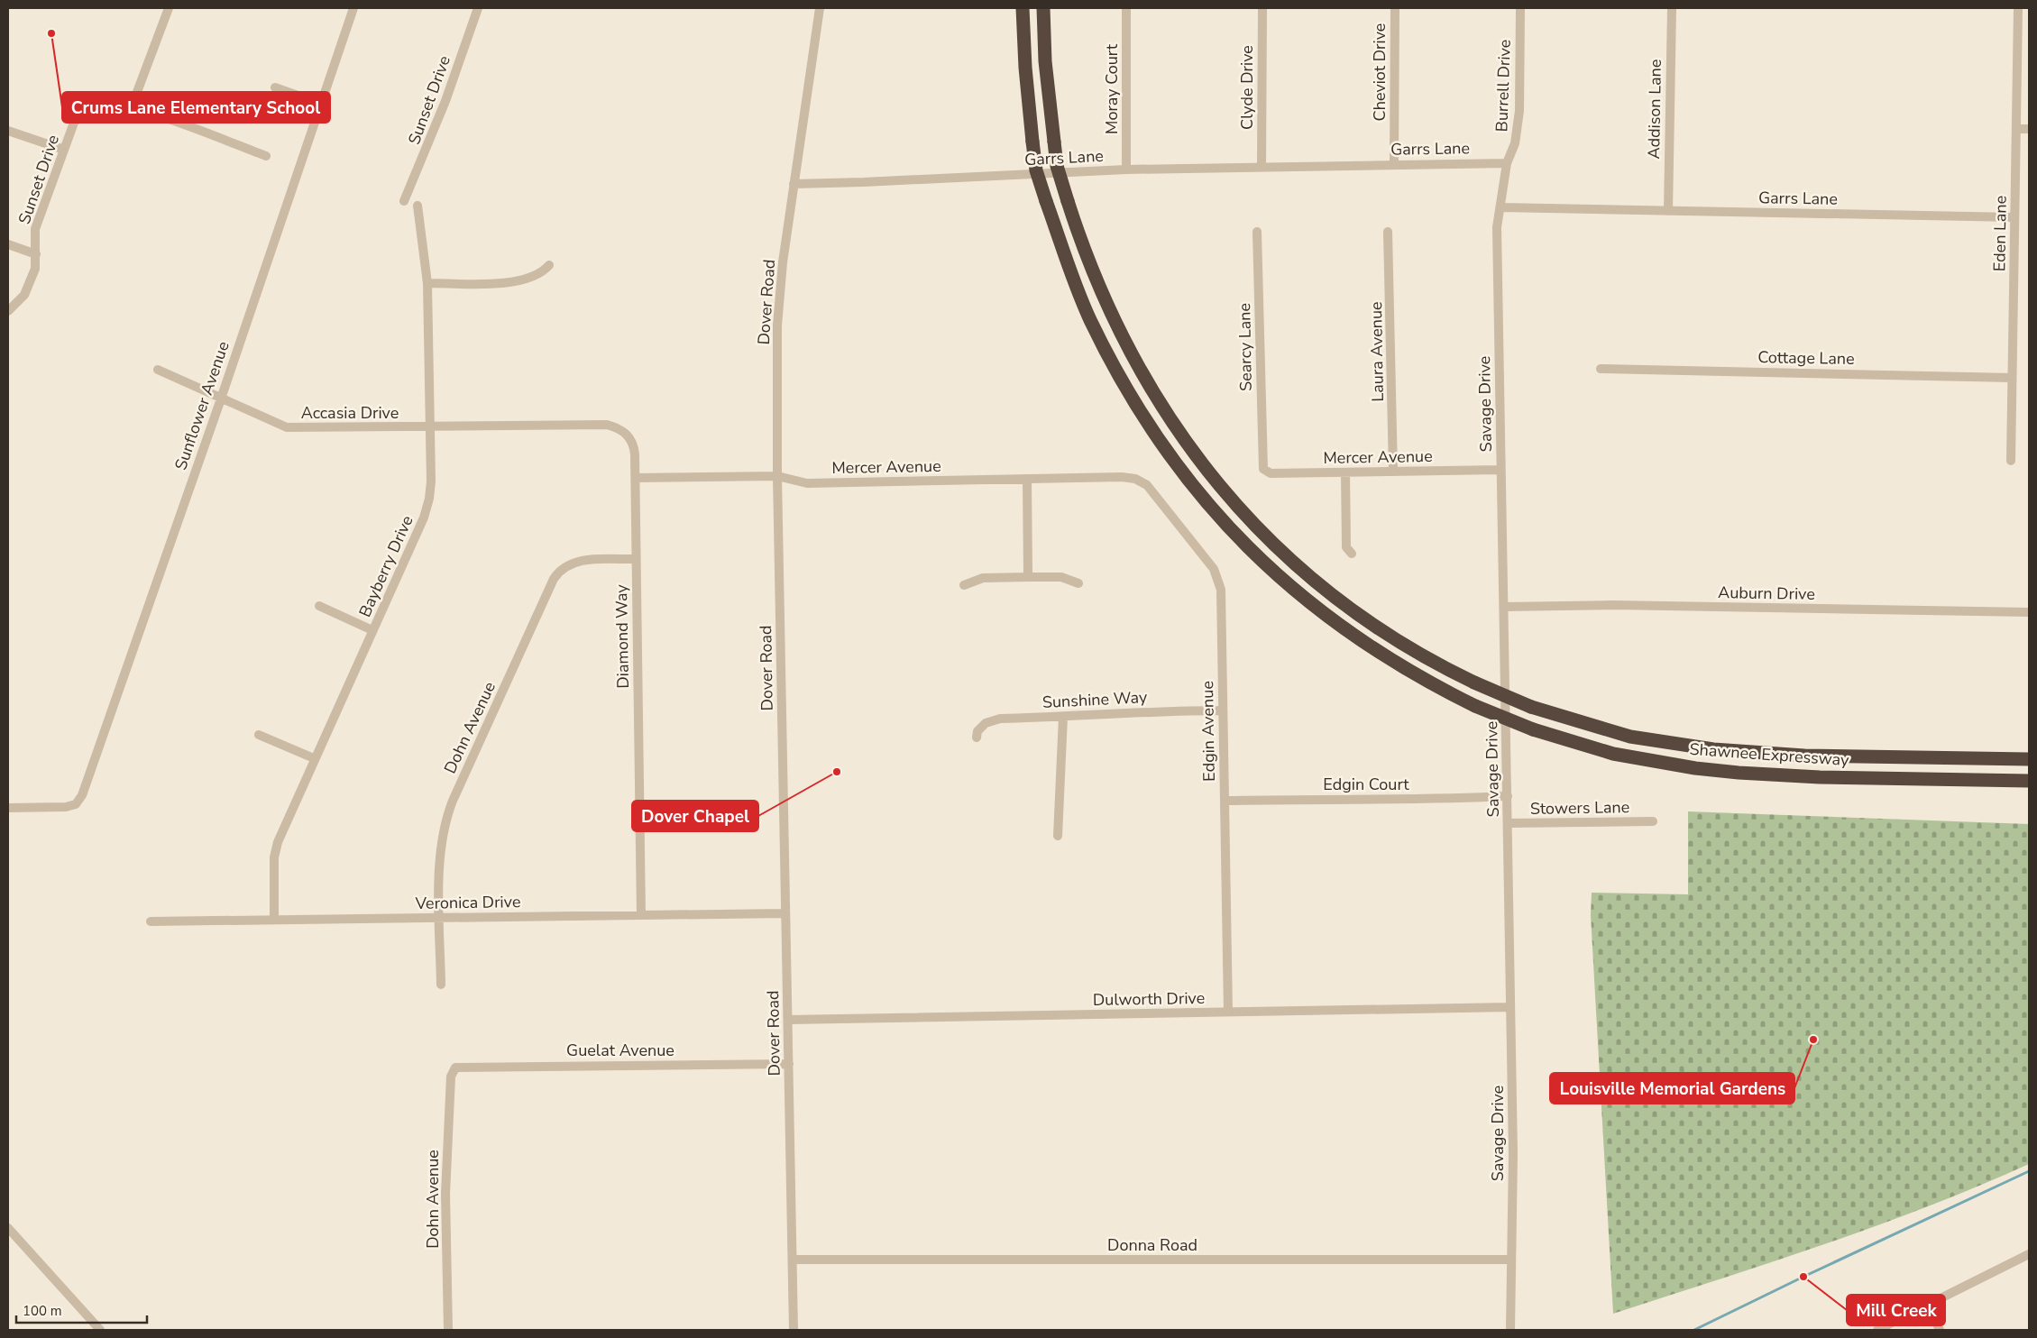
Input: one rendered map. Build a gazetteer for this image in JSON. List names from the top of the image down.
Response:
{
  "streets": {
    "highway": ["Shawnee Expressway"],
    "street": [
      "Cheviot Drive",
      "Burrell Drive",
      "Clyde Drive",
      "Moray Court",
      "Sunset Drive",
      "Addison Lane",
      "Garrs Lane",
      "Eden Lane",
      "Dover Road",
      "Searcy Lane",
      "Laura Avenue",
      "Cottage Lane",
      "Savage Drive",
      "Sunflower Avenue",
      "Accasia Drive",
      "Mercer Avenue",
      "Bayberry Drive",
      "Auburn Drive",
      "Diamond Way",
      "Sunshine Way",
      "Dohn Avenue",
      "Edgin Avenue",
      "Edgin Court",
      "Stowers Lane",
      "Veronica Drive",
      "Dulworth Drive",
      "Guelat Avenue",
      "Donna Road"
    ]
  },
  "crossings": [
    ["Cheviot Drive", "Garrs Lane"],
    ["Burrell Drive", "Garrs Lane"],
    ["Clyde Drive", "Garrs Lane"],
    ["Moray Court", "Garrs Lane"],
    ["Addison Lane", "Garrs Lane"],
    ["Garrs Lane", "Eden Lane"],
    ["Garrs Lane", "Dover Road"],
    ["Garrs Lane", "Savage Drive"],
    ["Eden Lane", "Cottage Lane"],
    ["Dover Road", "Mercer Avenue"],
    ["Dover Road", "Veronica Drive"],
    ["Dover Road", "Dulworth Drive"],
    ["Dover Road", "Guelat Avenue"],
    ["Dover Road", "Donna Road"],
    ["Searcy Lane", "Mercer Avenue"],
    ["Laura Avenue", "Mercer Avenue"],
    ["Savage Drive", "Mercer Avenue"],
    ["Savage Drive", "Auburn Drive"],
    ["Savage Drive", "Edgin Court"],
    ["Savage Drive", "Stowers Lane"],
    ["Savage Drive", "Dulworth Drive"],
    ["Savage Drive", "Donna Road"],
    ["Sunflower Avenue", "Accasia Drive"],
    ["Accasia Drive", "Bayberry Drive"],
    ["Accasia Drive", "Diamond Way"],
    ["Mercer Avenue", "Diamond Way"],
    ["Mercer Avenue", "Edgin Avenue"],
    ["Bayberry Drive", "Veronica Drive"],
    ["Diamond Way", "Dohn Avenue"],
    ["Diamond Way", "Veronica Drive"],
    ["Sunshine Way", "Edgin Avenue"],
    ["Dohn Avenue", "Veronica Drive"],
    ["Dohn Avenue", "Guelat Avenue"],
    ["Edgin Avenue", "Edgin Court"],
    ["Edgin Avenue", "Dulworth Drive"]
  ],
  "places": [
    "Crums Lane Elementary School",
    "Dover Chapel",
    "Louisville Memorial Gardens",
    "Mill Creek"
  ],
  "scale_bar": "100 m"
}
